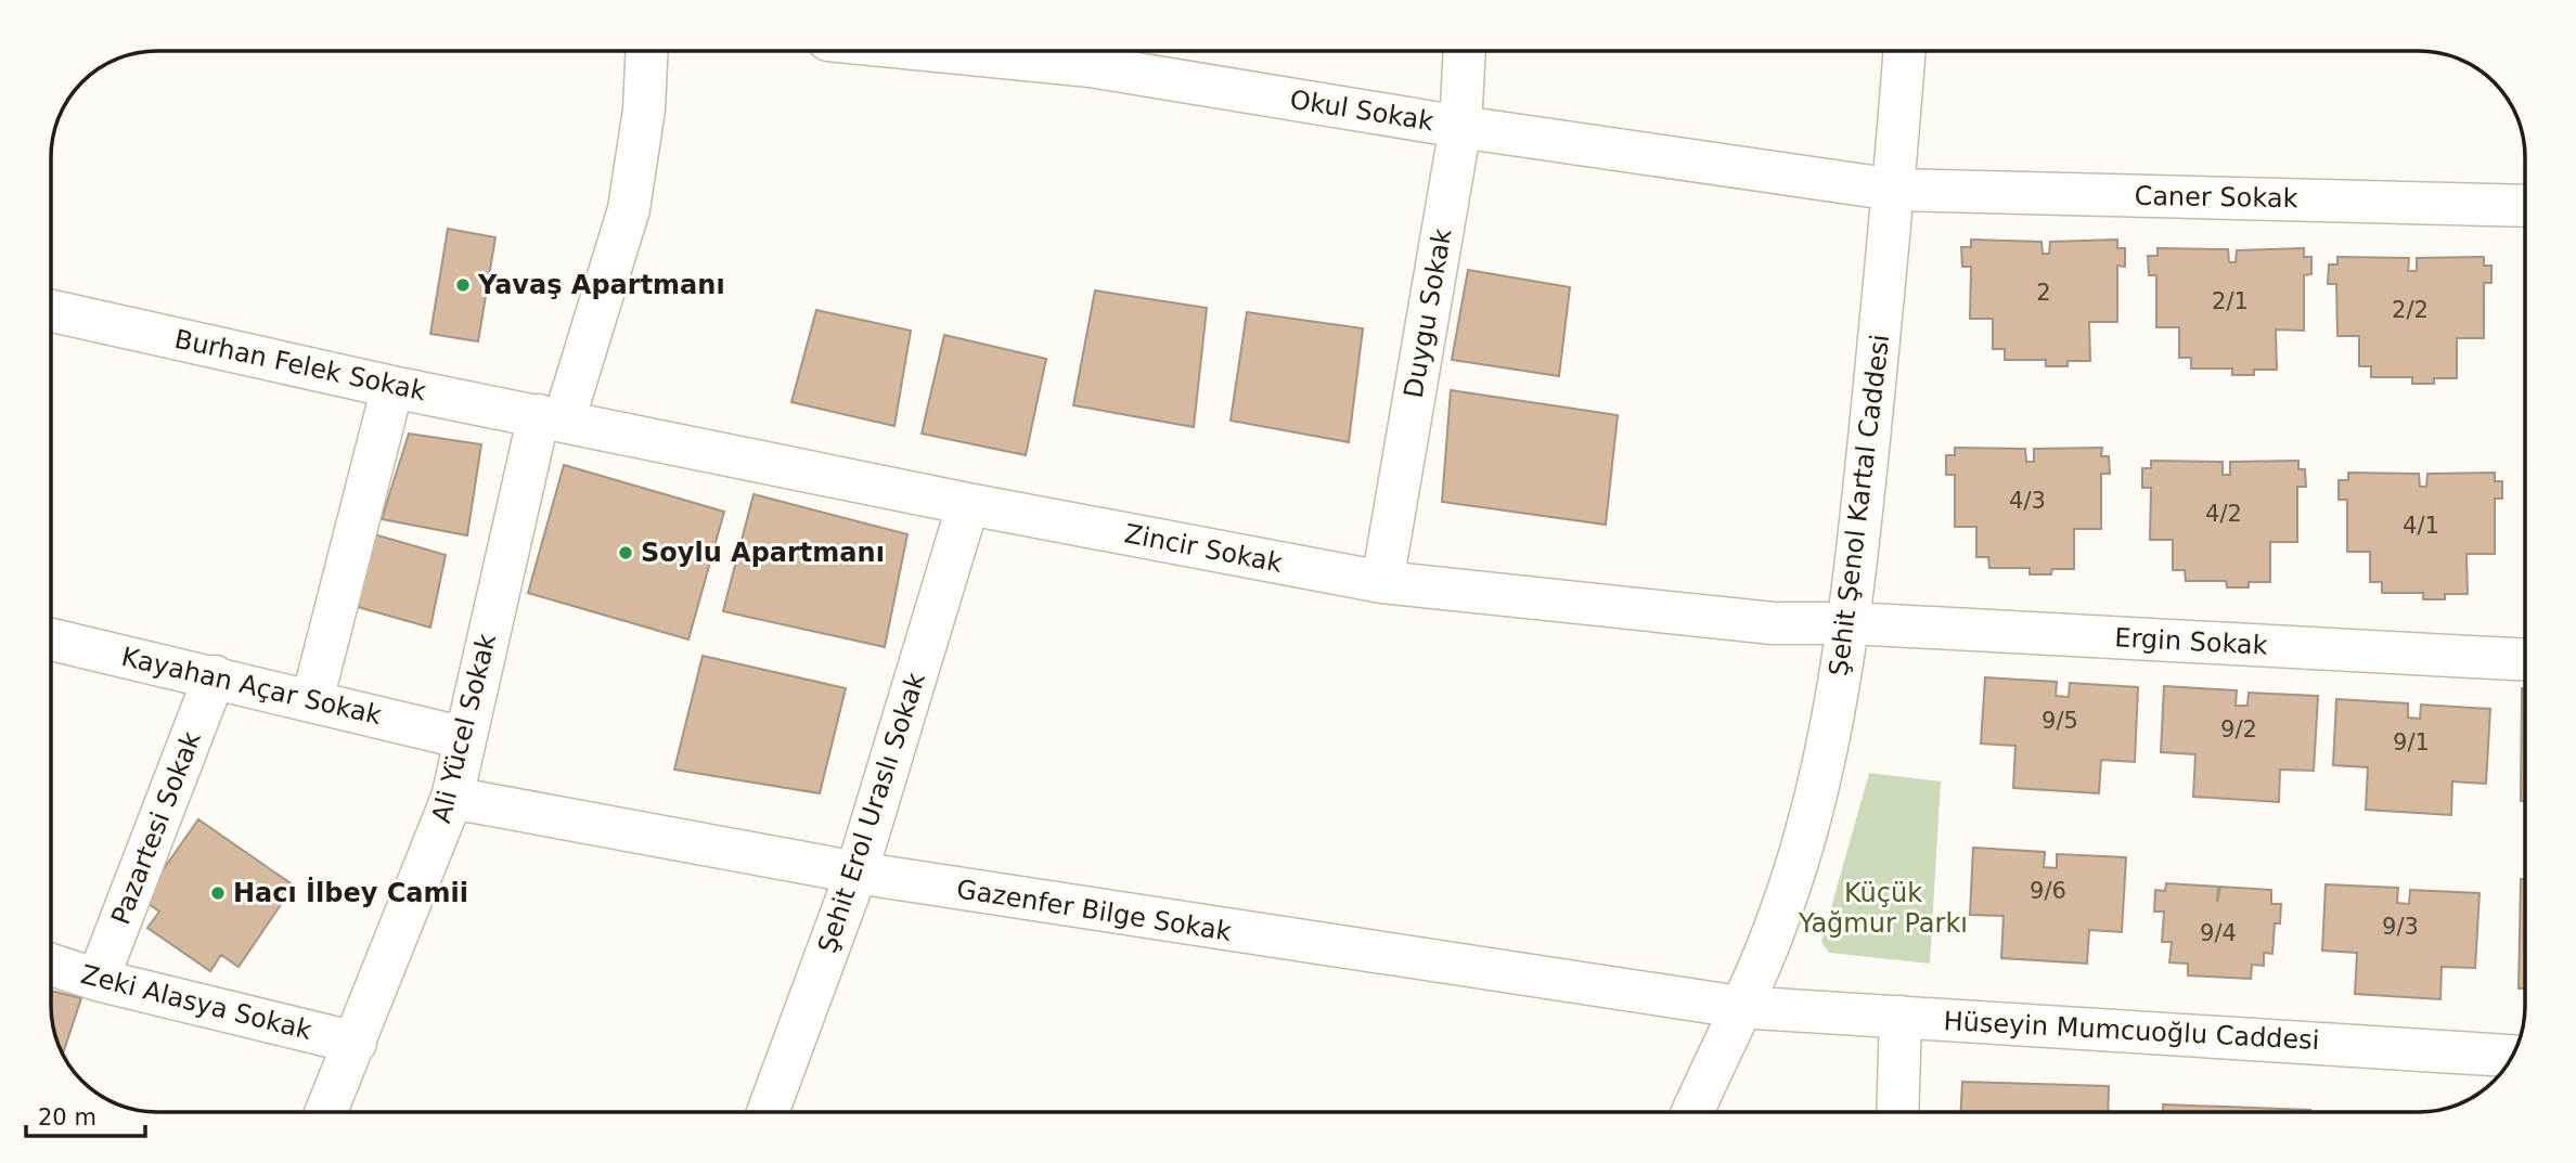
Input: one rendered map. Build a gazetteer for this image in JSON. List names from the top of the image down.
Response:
{
  "streets": {
    "street": [
      "Okul Sokak",
      "Caner Sokak",
      "Duygu Sokak",
      "Burhan Felek Sokak",
      "Şehit Şenol Kartal Caddesi",
      "Zincir Sokak",
      "Ergin Sokak",
      "Kayahan Açar Sokak",
      "Ali Yücel Sokak",
      "Şehit Erol Uraslı Sokak",
      "Pazartesi Sokak",
      "Gazenfer Bilge Sokak",
      "Zeki Alasya Sokak",
      "Hüseyin Mumcuoğlu Caddesi"
    ]
  },
  "crossings": [
    ["Okul Sokak", "Caner Sokak"],
    ["Okul Sokak", "Duygu Sokak"],
    ["Okul Sokak", "Şehit Şenol Kartal Caddesi"],
    ["Caner Sokak", "Şehit Şenol Kartal Caddesi"],
    ["Duygu Sokak", "Zincir Sokak"],
    ["Burhan Felek Sokak", "Zincir Sokak"],
    ["Burhan Felek Sokak", "Ali Yücel Sokak"],
    ["Şehit Şenol Kartal Caddesi", "Zincir Sokak"],
    ["Şehit Şenol Kartal Caddesi", "Ergin Sokak"],
    ["Şehit Şenol Kartal Caddesi", "Gazenfer Bilge Sokak"],
    ["Şehit Şenol Kartal Caddesi", "Hüseyin Mumcuoğlu Caddesi"],
    ["Zincir Sokak", "Ergin Sokak"],
    ["Zincir Sokak", "Ali Yücel Sokak"],
    ["Zincir Sokak", "Şehit Erol Uraslı Sokak"],
    ["Kayahan Açar Sokak", "Ali Yücel Sokak"],
    ["Kayahan Açar Sokak", "Pazartesi Sokak"],
    ["Ali Yücel Sokak", "Gazenfer Bilge Sokak"],
    ["Ali Yücel Sokak", "Zeki Alasya Sokak"],
    ["Şehit Erol Uraslı Sokak", "Gazenfer Bilge Sokak"],
    ["Pazartesi Sokak", "Zeki Alasya Sokak"],
    ["Gazenfer Bilge Sokak", "Hüseyin Mumcuoğlu Caddesi"]
  ],
  "parks": ["Küçük Yağmur Parkı"],
  "places": ["Yavaş Apartmanı", "Soylu Apartmanı", "Hacı İlbey Camii"],
  "house_numbers": [
    "2",
    "2/1",
    "2/2",
    "4/3",
    "4/2",
    "4/1",
    "9/5",
    "9/2",
    "9/1",
    "9/6",
    "9/3",
    "9/4"
  ],
  "scale_bar": "20 m"
}
